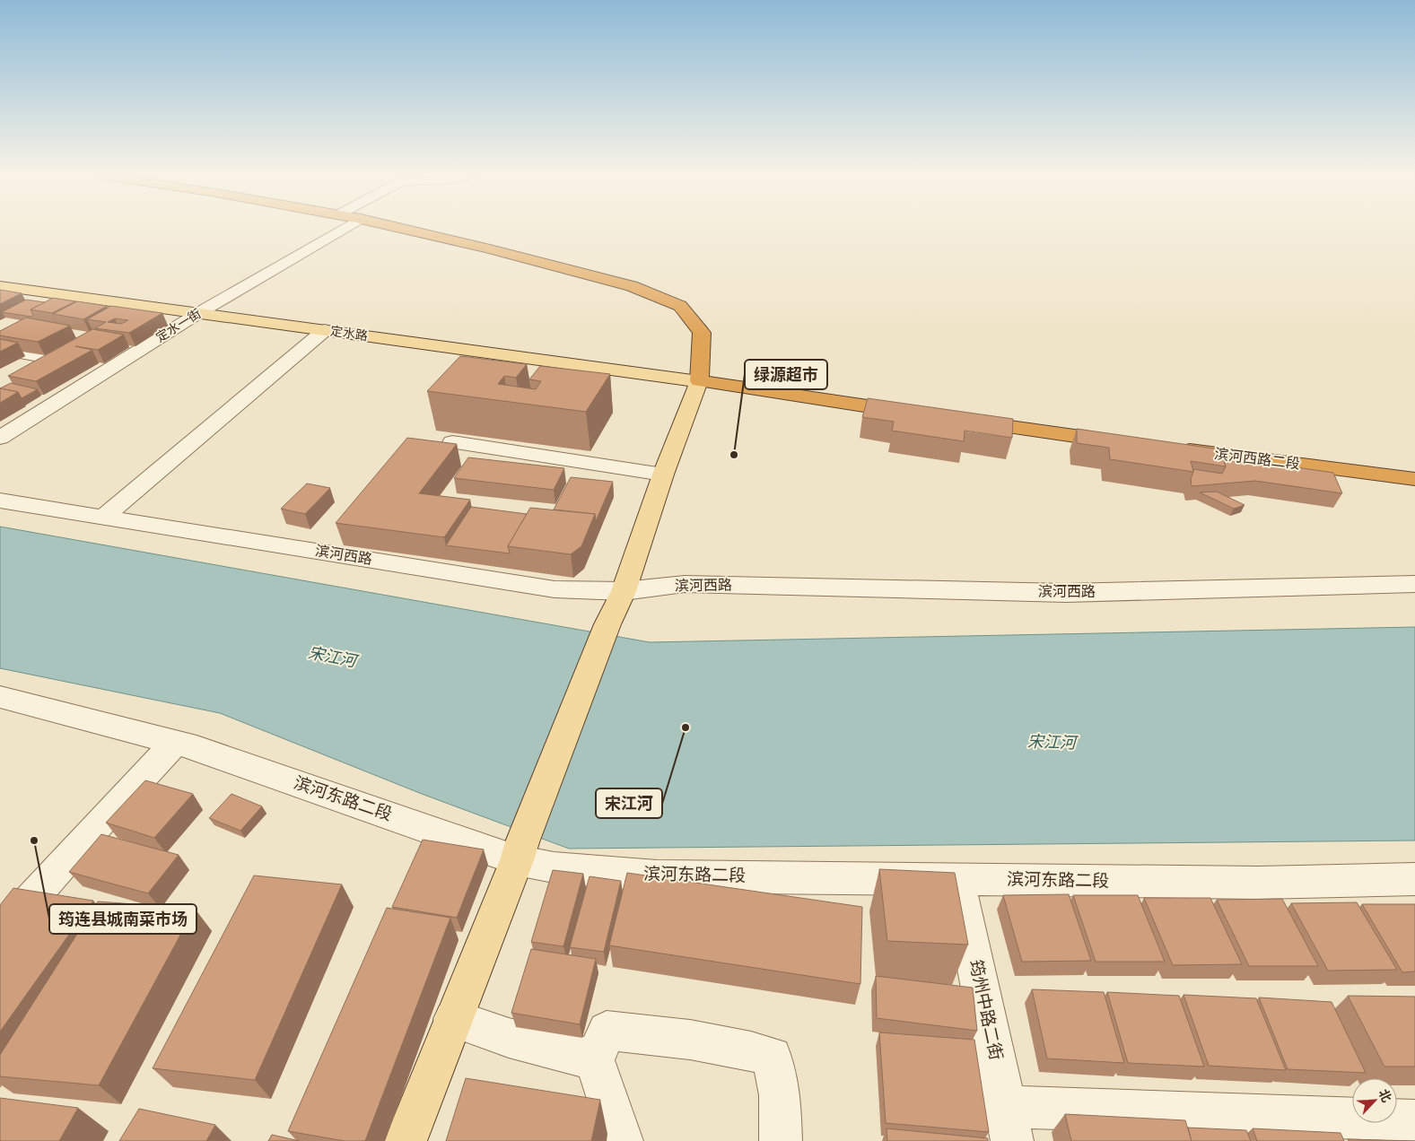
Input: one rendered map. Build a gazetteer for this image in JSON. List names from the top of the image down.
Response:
{
  "streets": {
    "highway": ["滨河西路二段"],
    "main road": ["定水路"],
    "street": [
      "定水一街",
      "滨河西路",
      "滨河东路二段",
      "筠州中路二街"
    ]
  },
  "crossings": [
    ["定水一街", "定水路"],
    ["滨河东路二段", "筠州中路二街"]
  ],
  "water": ["宋江河"],
  "places": ["绿源超市", "宋江河", "筠连县城南菜市场"],
  "north": "top right"
}
